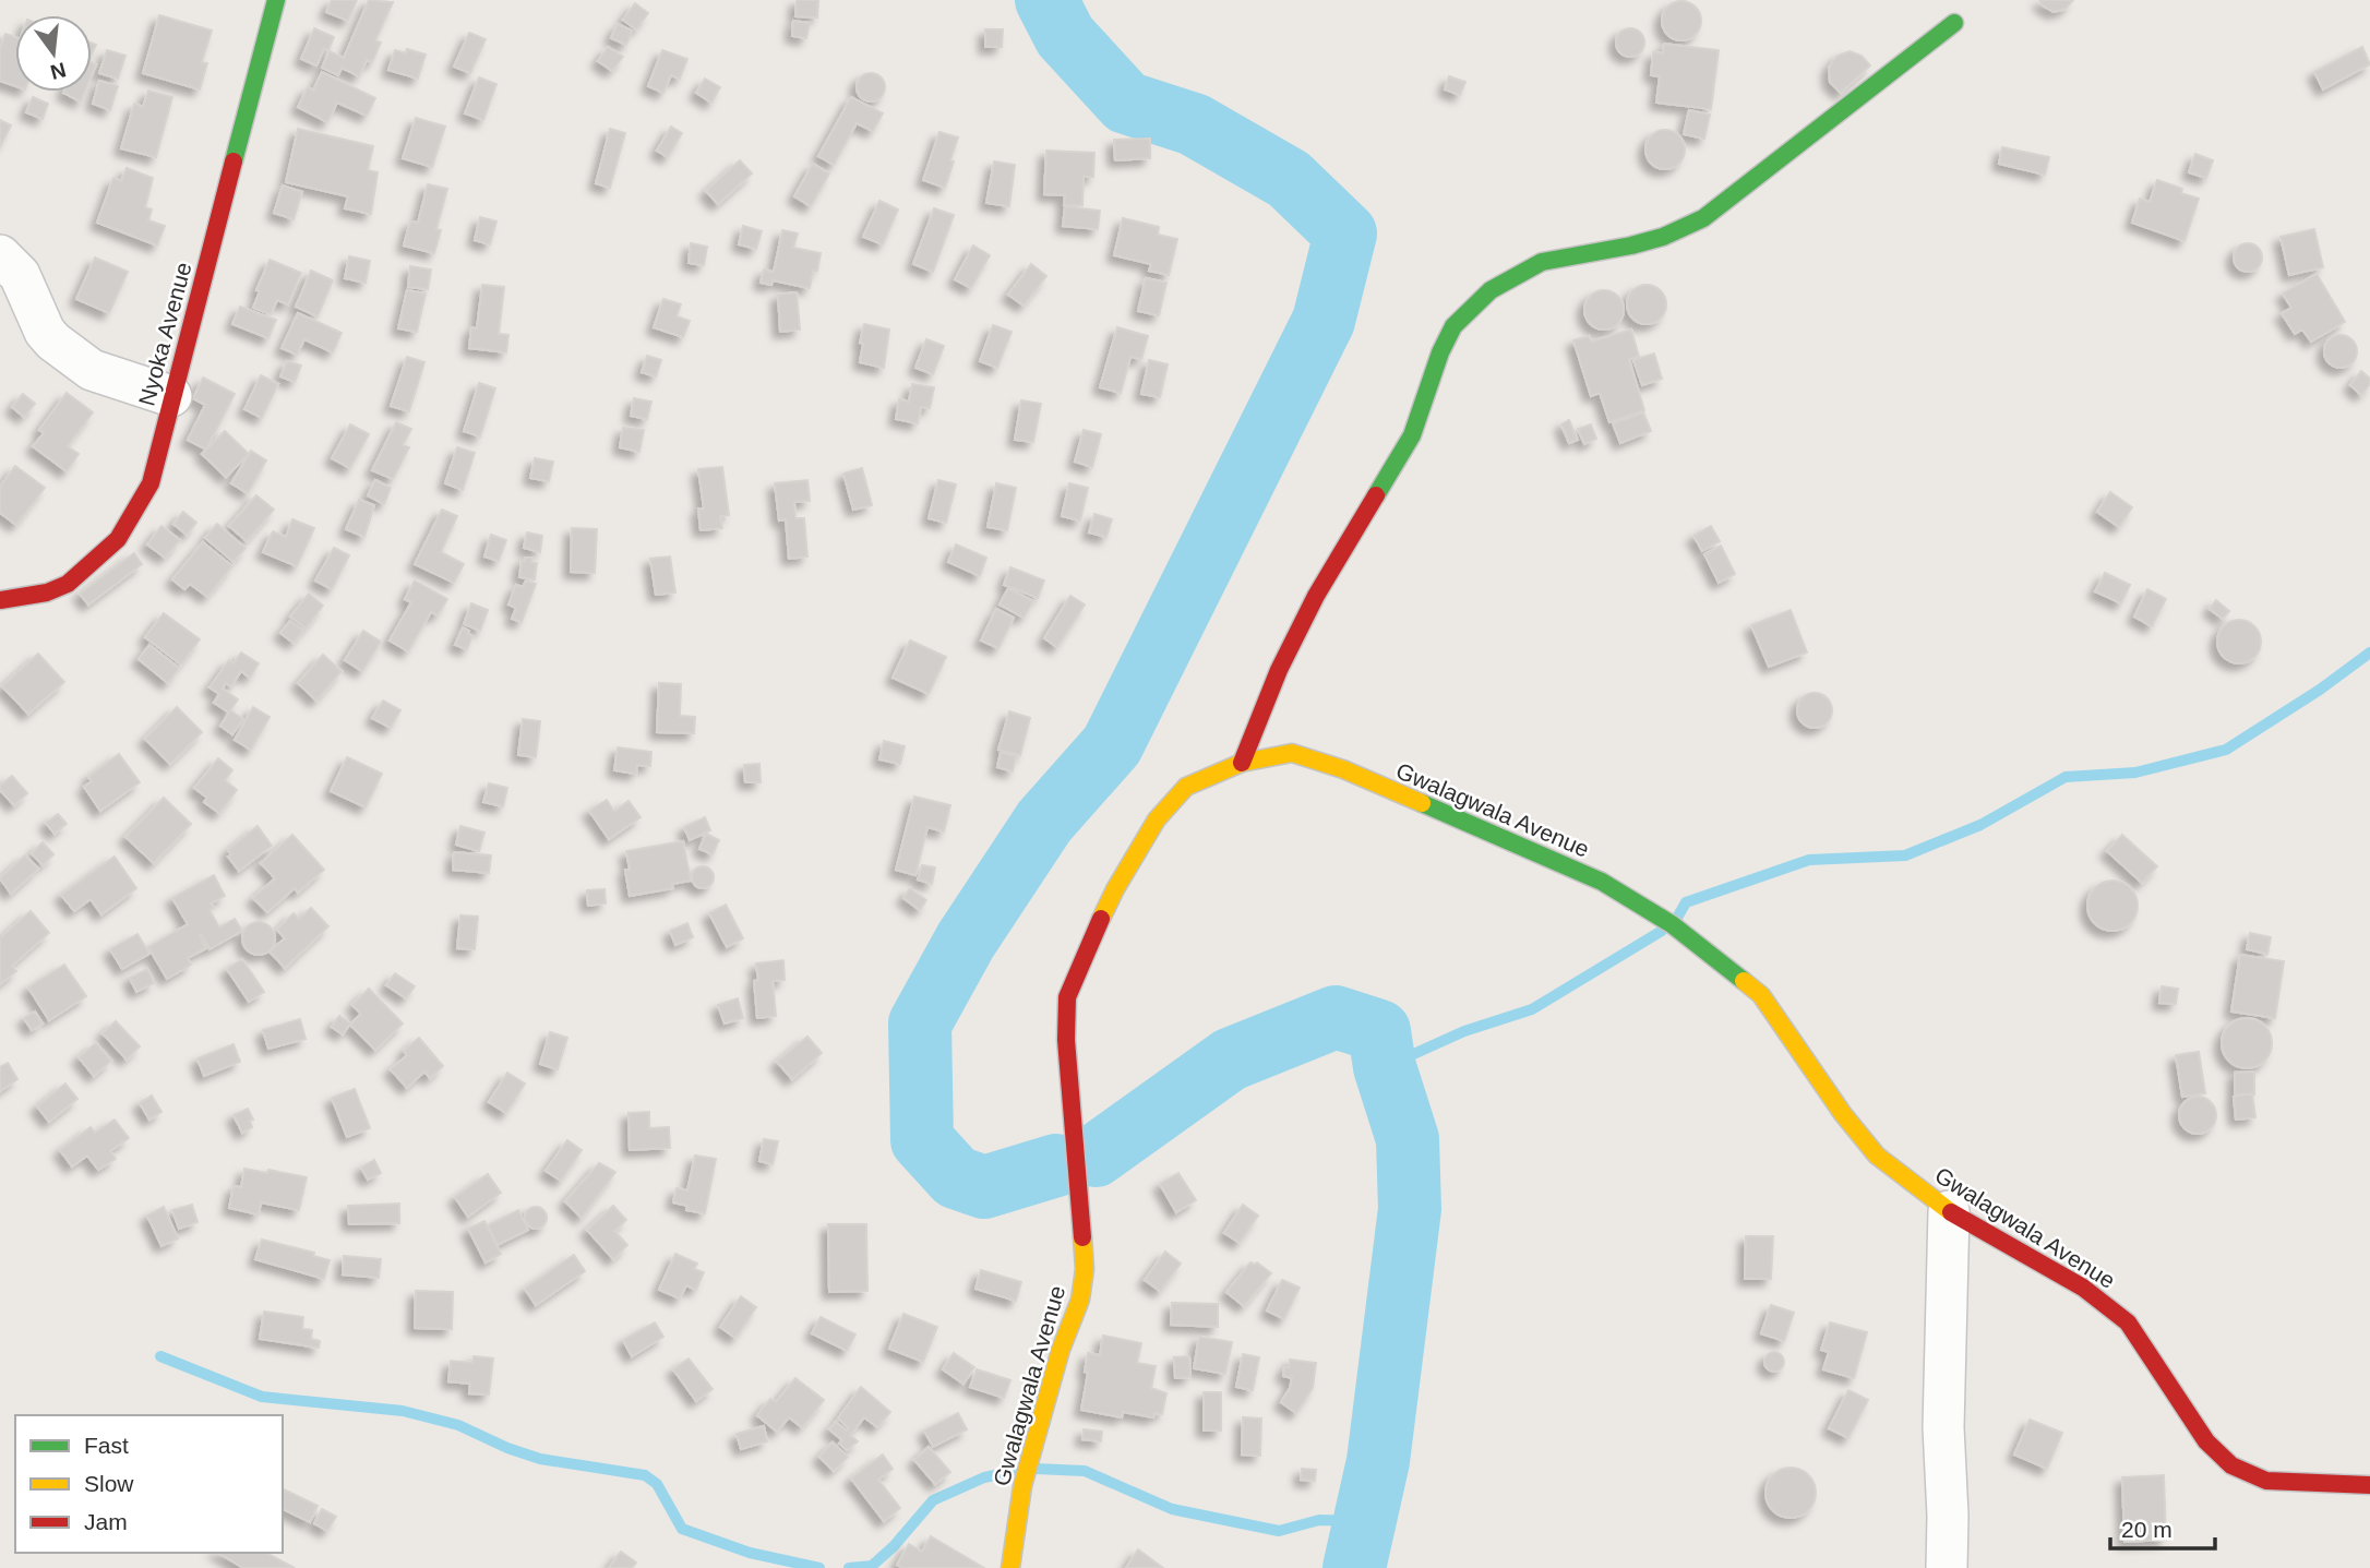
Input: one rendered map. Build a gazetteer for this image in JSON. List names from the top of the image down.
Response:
{
  "streets": {
    "street": ["Nyoka Avenue", "Gwalagwala Avenue"]
  },
  "legend": ["Fast", "Slow", "Jam"],
  "scale_bar": "20 m",
  "north": "bottom"
}
